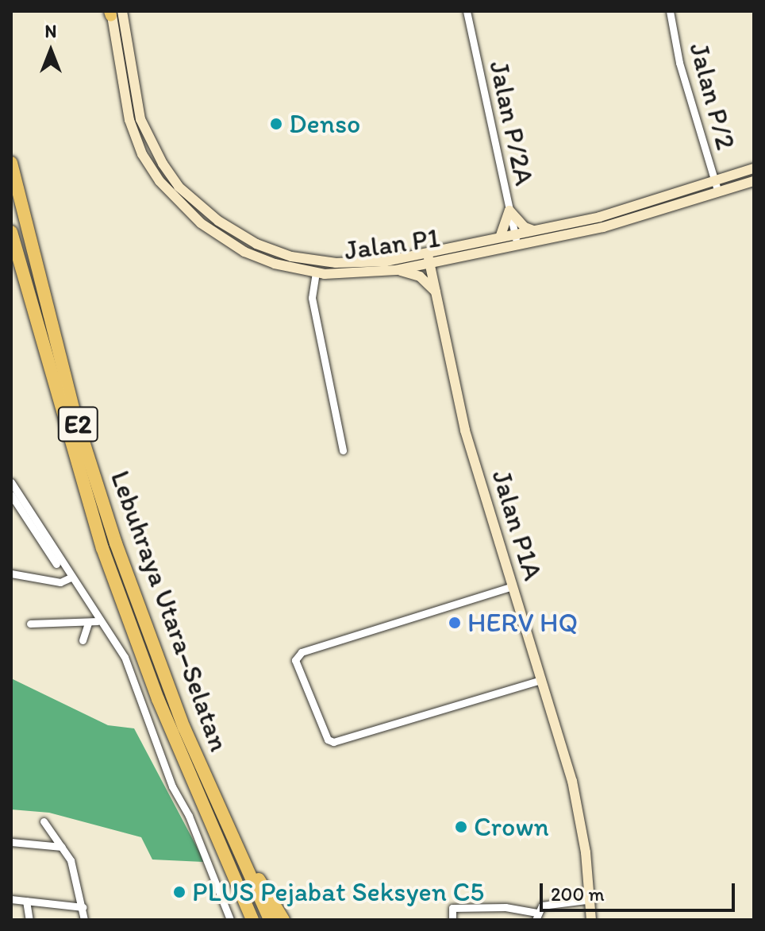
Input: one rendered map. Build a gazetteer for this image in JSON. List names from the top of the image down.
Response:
{
  "streets": {
    "highway": ["E2", "Lebuhraya Utara–Selatan"],
    "main road": ["Jalan P1", "Jalan P1A"],
    "street": ["Jalan P/2", "Jalan P/2A"]
  },
  "crossings": [
    ["Jalan P/2", "Jalan P1"],
    ["Jalan P/2A", "Jalan P1"],
    ["Jalan P1", "Jalan P1A"]
  ],
  "places": [
    "Denso",
    "HERV HQ",
    "Crown",
    "PLUS Pejabat Seksyen C5"
  ],
  "scale_bar": "200 m",
  "north": "top"
}
